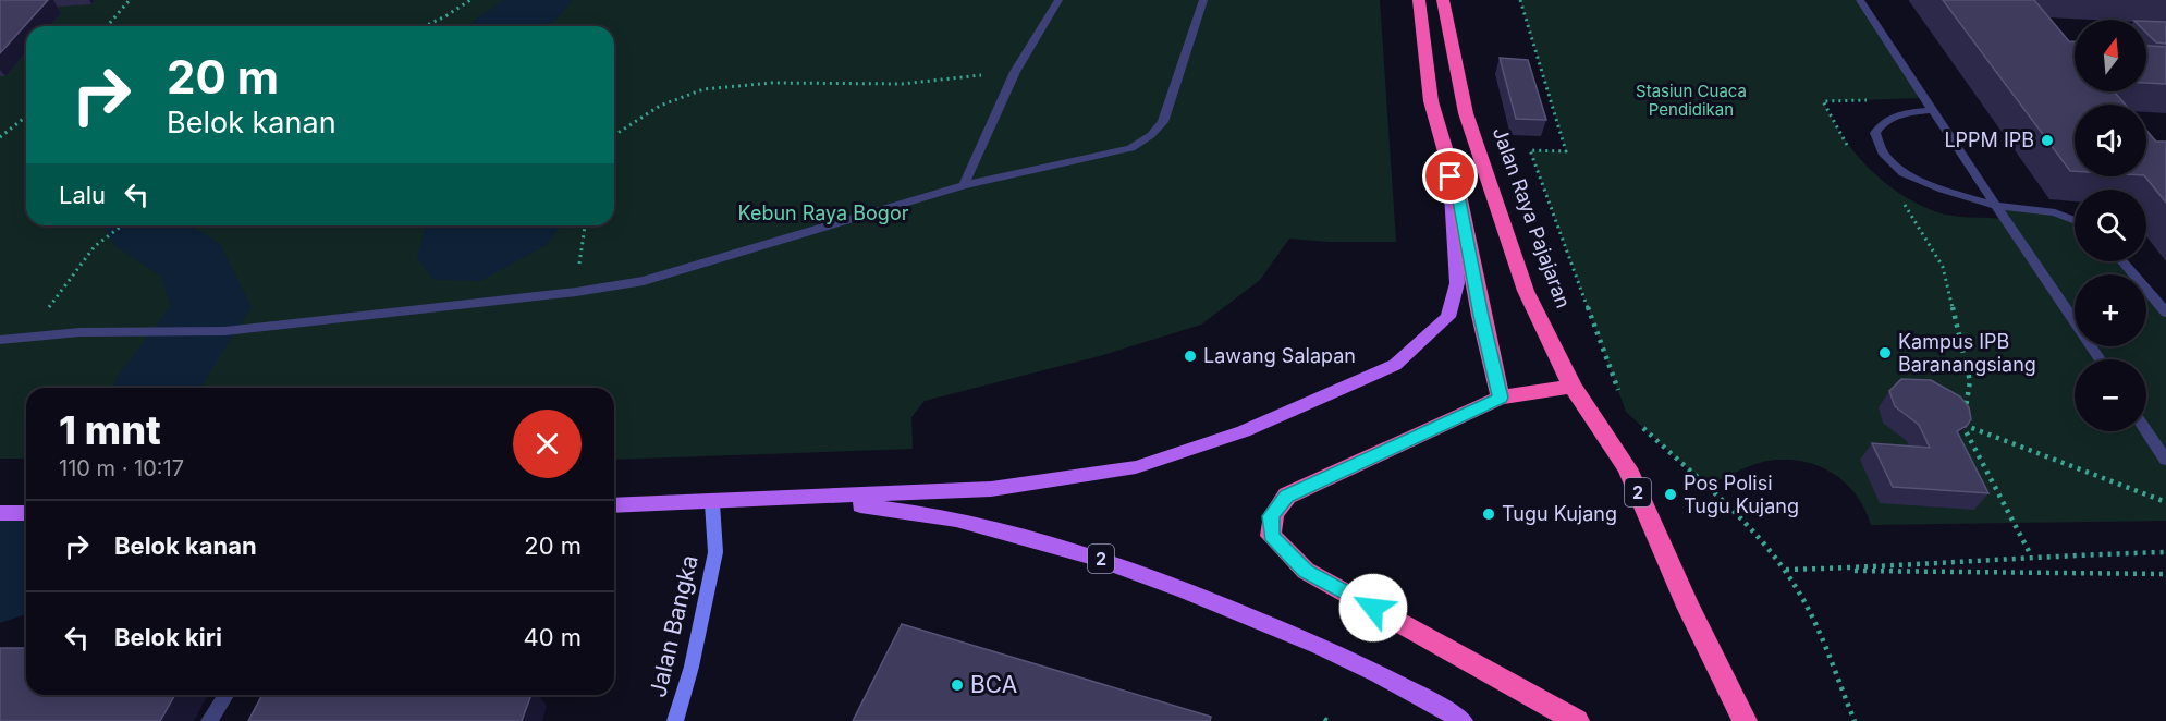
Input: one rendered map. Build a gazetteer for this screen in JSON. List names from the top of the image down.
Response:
{
  "streets": {
    "highway": ["Jalan Raya Pajajaran", "2"],
    "street": ["Jalan Bangka"]
  },
  "crossings": [
    ["2", "Jalan Bangka"]
  ],
  "parks": ["Stasiun Cuaca Pendidikan", "Kebun Raya Bogor"],
  "places": [
    "LPPM IPB",
    "Kampus IPB Baranangsiang",
    "Lawang Salapan",
    "Pos Polisi Tugu Kujang",
    "Tugu Kujang",
    "BCA"
  ],
  "north": "top",
  "page": {
    "map_buttons": ["+", "−"],
    "turn": ["20 m", "Belok kanan"],
    "then": "Lalu",
    "heading": ["1 mnt", "110 m · 10:17"],
    "list": [
      {
        "name": "Belok kanan",
        "value": "20 m"
      },
      {
        "name": "Belok kiri",
        "value": "40 m"
      }
    ]
  }
}
